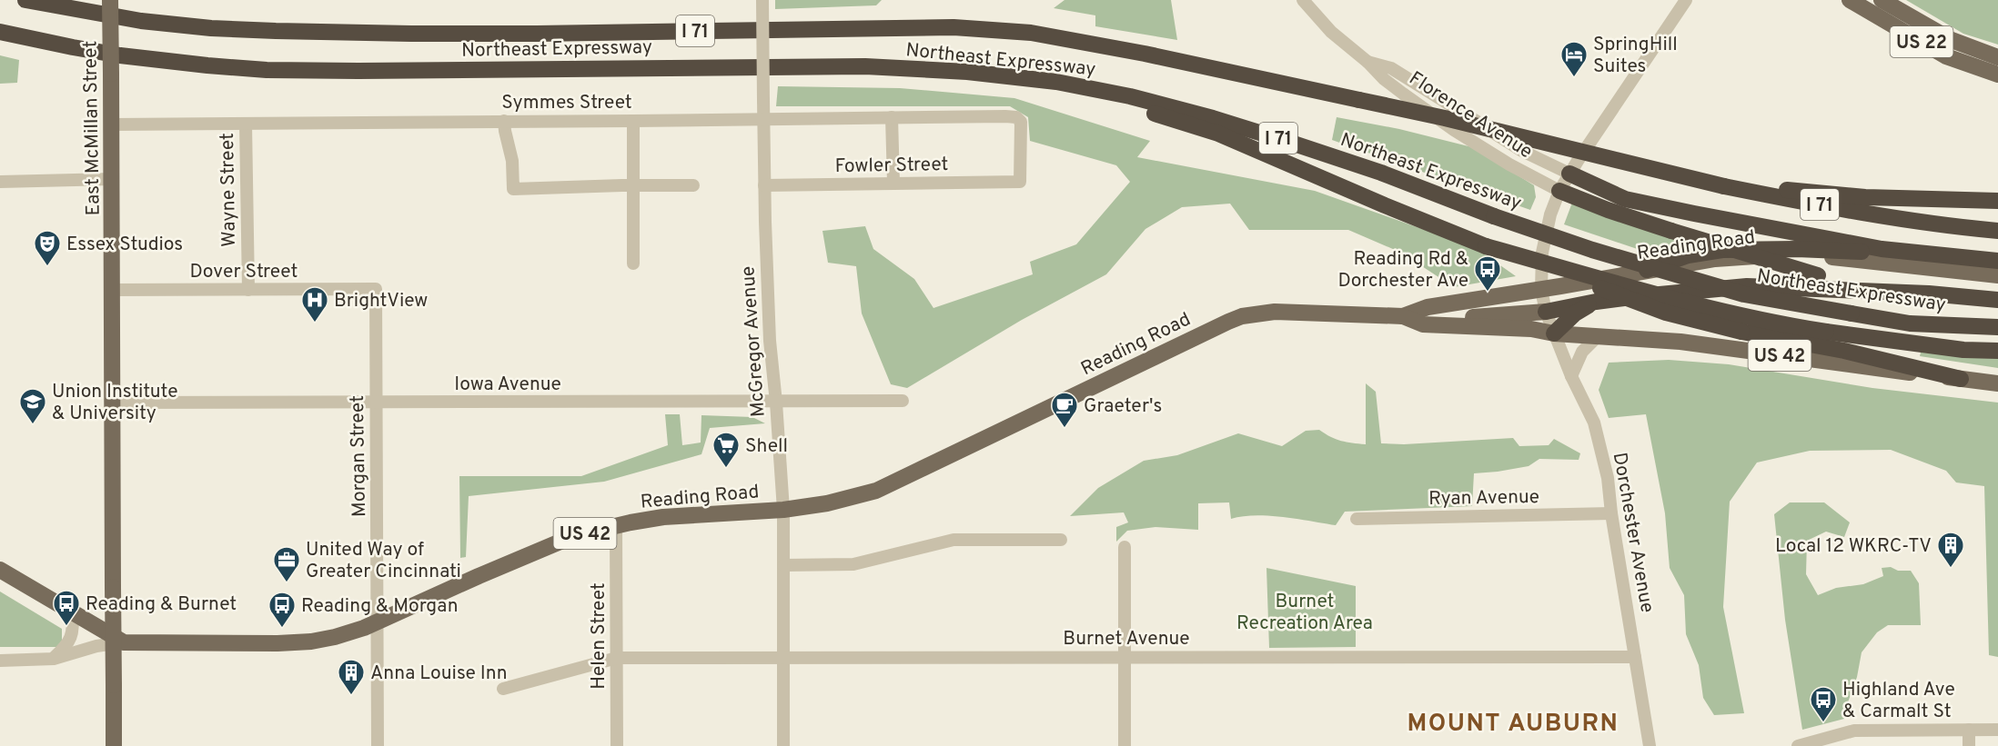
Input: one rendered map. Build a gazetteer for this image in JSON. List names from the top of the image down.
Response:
{
  "streets": {
    "highway": ["I 71", "Northeast Expressway"],
    "main road": [
      "US 22",
      "East McMillan Street",
      "Reading Road",
      "US 42"
    ],
    "street": [
      "Symmes Street",
      "Florence Avenue",
      "Fowler Street",
      "Wayne Street",
      "Dover Street",
      "McGregor Avenue",
      "Iowa Avenue",
      "Morgan Street",
      "Ryan Avenue",
      "Dorchester Avenue",
      "Helen Street",
      "Burnet Avenue"
    ]
  },
  "crossings": [
    ["Symmes Street", "East McMillan Street"],
    ["Symmes Street", "Fowler Street"],
    ["Symmes Street", "Wayne Street"],
    ["Symmes Street", "McGregor Avenue"],
    ["Florence Avenue", "Dorchester Avenue"],
    ["East McMillan Street", "Dover Street"],
    ["East McMillan Street", "Iowa Avenue"],
    ["Fowler Street", "McGregor Avenue"],
    ["Wayne Street", "Dover Street"],
    ["Reading Road", "McGregor Avenue"],
    ["Reading Road", "Morgan Street"],
    ["Reading Road", "Dorchester Avenue"],
    ["Reading Road", "Helen Street"],
    ["Dover Street", "Morgan Street"],
    ["McGregor Avenue", "Iowa Avenue"],
    ["McGregor Avenue", "Burnet Avenue"],
    ["Iowa Avenue", "Morgan Street"],
    ["Ryan Avenue", "Dorchester Avenue"],
    ["Dorchester Avenue", "Burnet Avenue"],
    ["Helen Street", "Burnet Avenue"]
  ],
  "districts": ["MOUNT AUBURN"],
  "parks": ["Burnet Recreation Area"],
  "places": {
    "hotel": ["SpringHill Suites"],
    "theatre": ["Essex Studios"],
    "bus stop": [
      "Reading Rd & Dorchester Ave",
      "Reading & Burnet",
      "Reading & Morgan",
      "Highland Ave & Carmalt St"
    ],
    "hospital": ["BrightView"],
    "school or university": ["Union Institute & University"],
    "cafe": ["Graeter's"],
    "supermarket": ["Shell"],
    "building": ["Local 12 WKRC-TV", "Anna Louise Inn"],
    "office": ["United Way of Greater Cincinnati"]
  }
}
